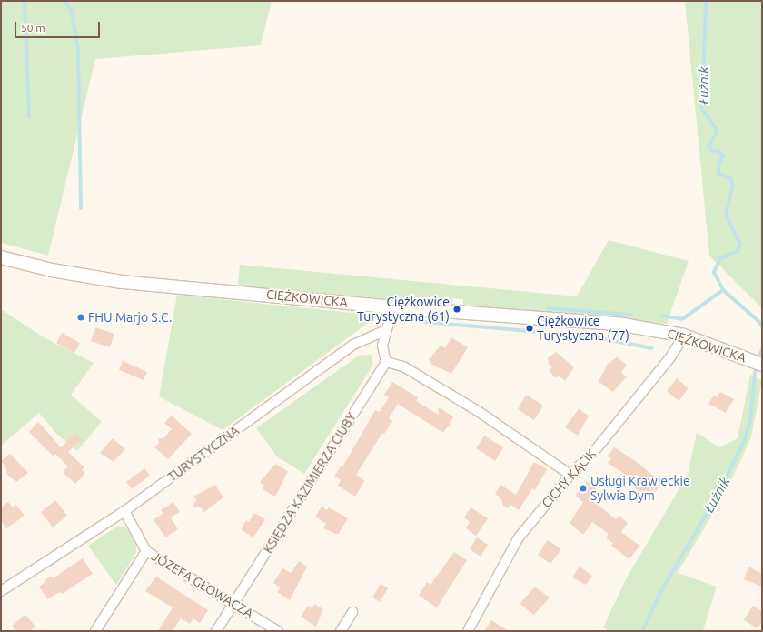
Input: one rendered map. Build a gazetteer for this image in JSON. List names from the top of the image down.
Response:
{
  "streets": {
    "street": [
      "CIĘŻKOWICKA",
      "TURYSTYCZNA",
      "CICHY KĄCIK",
      "KSIĘDZA KAZIMIERZA CIUBY",
      "JÓZEFA GŁOWACZA"
    ]
  },
  "crossings": [
    ["CIĘŻKOWICKA", "CICHY KĄCIK"],
    ["TURYSTYCZNA", "JÓZEFA GŁOWACZA"],
    ["KSIĘDZA KAZIMIERZA CIUBY", "JÓZEFA GŁOWACZA"]
  ],
  "water": ["Łużnik"],
  "places": [
    "Ciężkowice Turystyczna (61)",
    "FHU Marjo S.C.",
    "Ciężkowice Turystyczna (77)",
    "Usługi Krawieckie Sylwia Dym"
  ],
  "scale_bar": "50 m"
}
